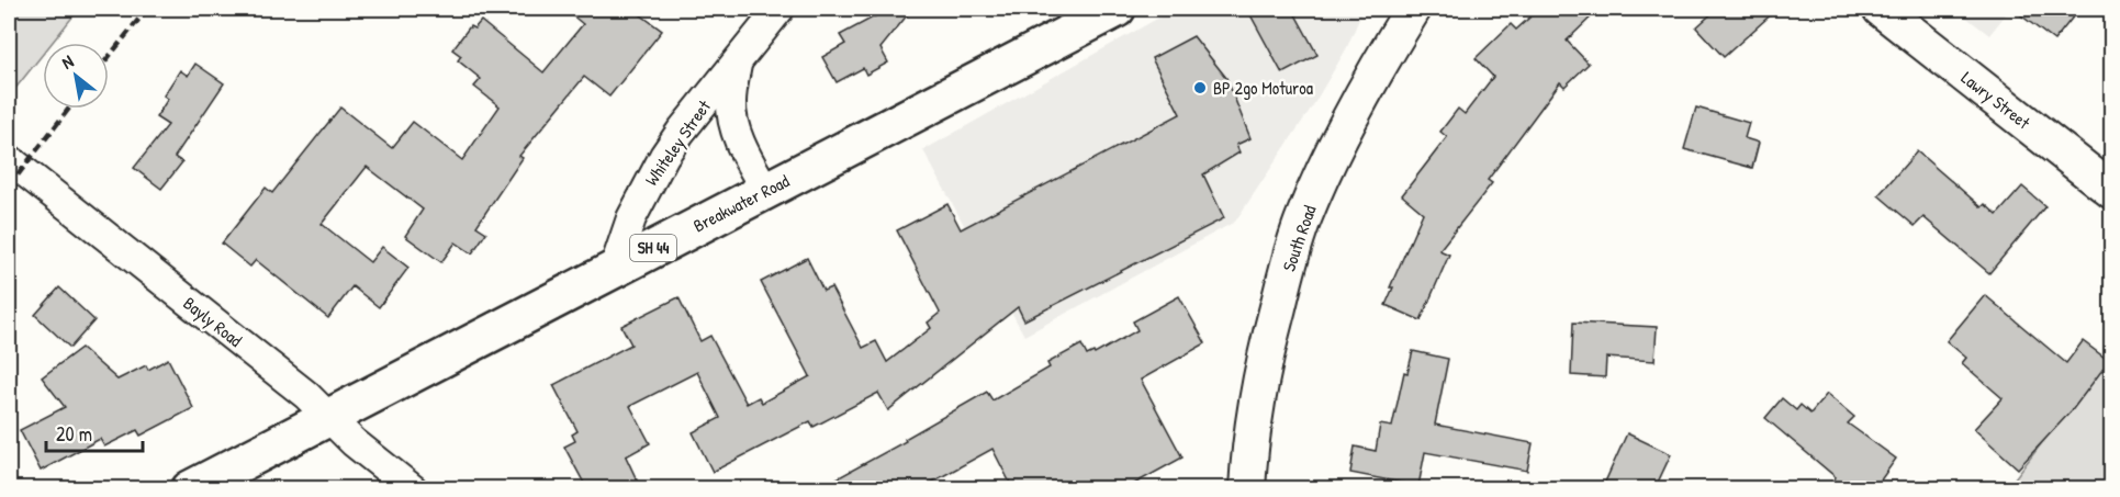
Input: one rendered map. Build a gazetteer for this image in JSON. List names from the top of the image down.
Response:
{
  "streets": {
    "highway": ["Breakwater Road", "SH 44"],
    "street": [
      "Lawry Street",
      "Whiteley Street",
      "South Road",
      "Bayly Road"
    ]
  },
  "crossings": [
    ["Whiteley Street", "Breakwater Road"],
    ["Breakwater Road", "Bayly Road"]
  ],
  "places": ["BP 2go Moturoa"],
  "scale_bar": "20 m",
  "north": "top left"
}
